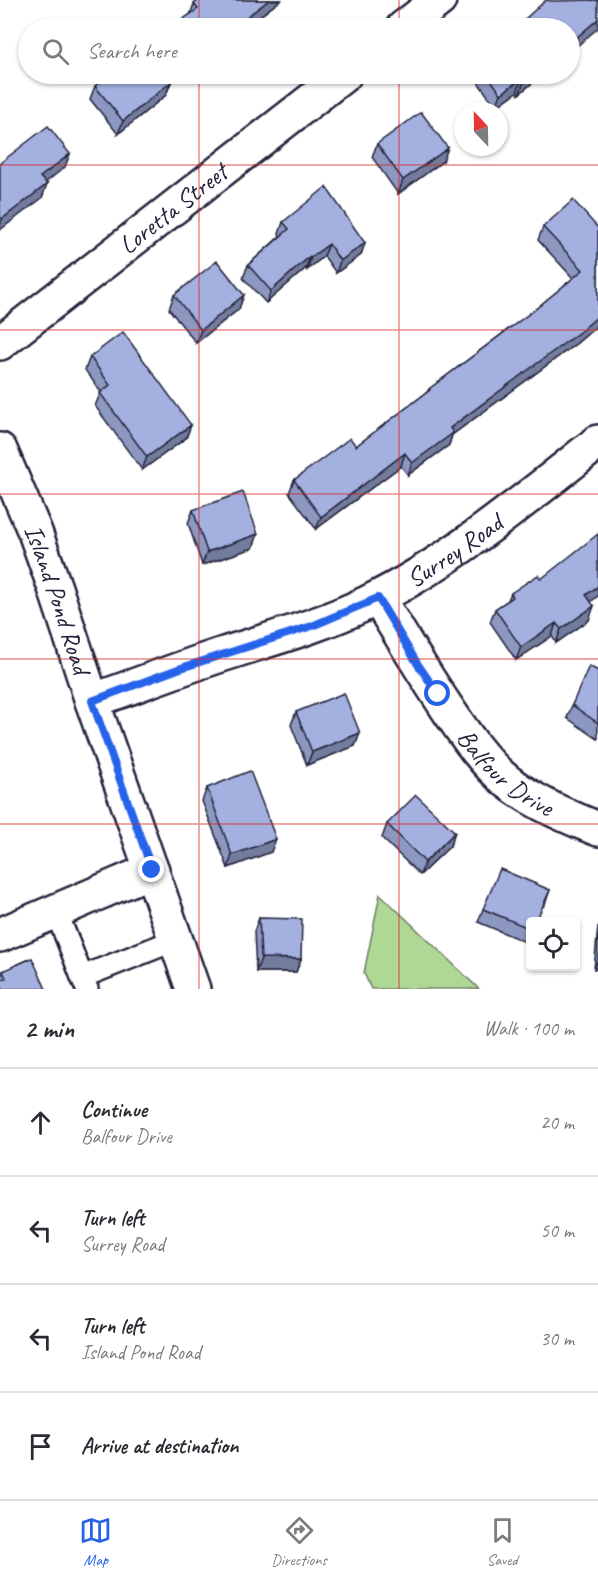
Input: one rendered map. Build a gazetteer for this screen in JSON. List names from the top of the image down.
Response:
{
  "streets": {
    "street": [
      "Loretta Street",
      "Surrey Road",
      "Island Pond Road",
      "Balfour Drive"
    ]
  },
  "crossings": [
    ["Surrey Road", "Island Pond Road"],
    ["Surrey Road", "Balfour Drive"]
  ],
  "north": "top",
  "page": {
    "search": "Search here",
    "heading": ["2 min", "Walk · 100 m"],
    "list": [
      ["Continue", "Balfour Drive", "20 m"],
      ["Turn left", "Surrey Road", "50 m"],
      ["Turn left", "Island Pond Road", "30 m"],
      "Arrive at destination"
    ],
    "nav": ["Map", "Directions", "Saved"]
  }
}
